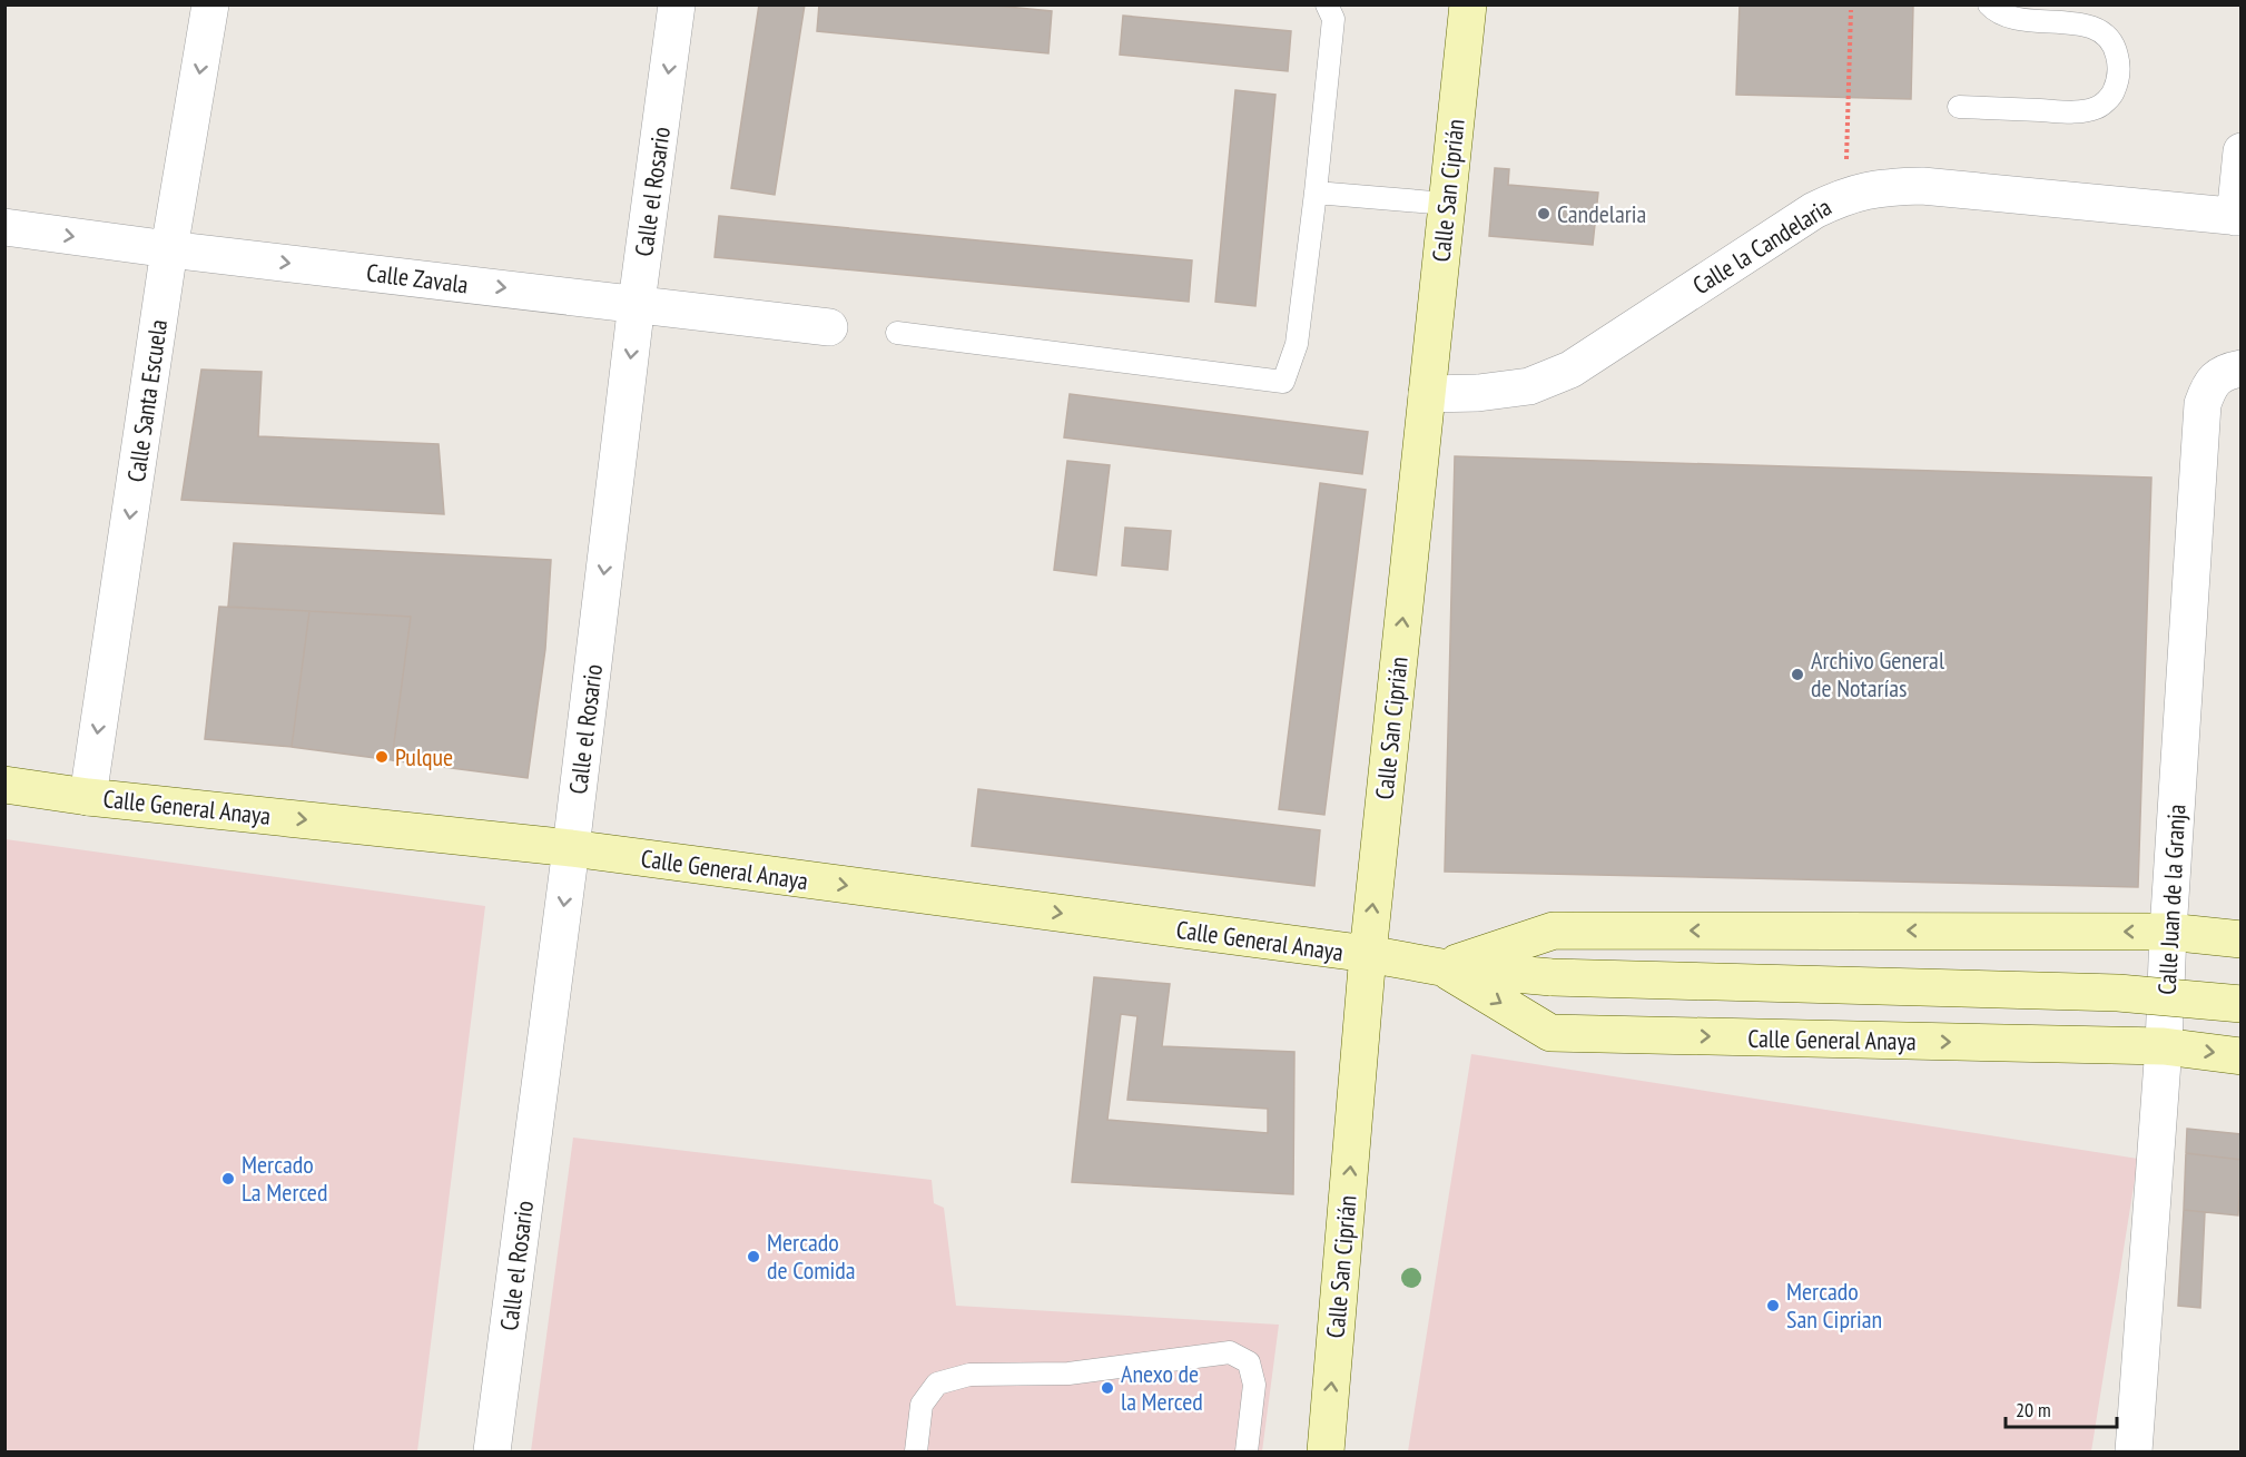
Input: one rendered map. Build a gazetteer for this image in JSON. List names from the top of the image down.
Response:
{
  "streets": {
    "street": [
      "Calle San Ciprián",
      "Calle el Rosario",
      "Calle la Candelaria",
      "Calle Zavala",
      "Calle Santa Escuela",
      "Calle General Anaya",
      "Calle Juan de la Granja"
    ]
  },
  "crossings": [
    ["Calle San Ciprián", "Calle la Candelaria"],
    ["Calle San Ciprián", "Calle General Anaya"],
    ["Calle el Rosario", "Calle Zavala"],
    ["Calle el Rosario", "Calle General Anaya"],
    ["Calle Zavala", "Calle Santa Escuela"],
    ["Calle Santa Escuela", "Calle General Anaya"],
    ["Calle General Anaya", "Calle Juan de la Granja"]
  ],
  "one_way": [
    "Calle San Ciprián",
    "Calle el Rosario",
    "Calle Zavala",
    "Calle Santa Escuela"
  ],
  "places": [
    "Candelaria",
    "Archivo General de Notarías",
    "Pulque",
    "Mercado La Merced",
    "Mercado de Comida",
    "Mercado San Ciprian",
    "Anexo de la Merced"
  ],
  "scale_bar": "20 m"
}
